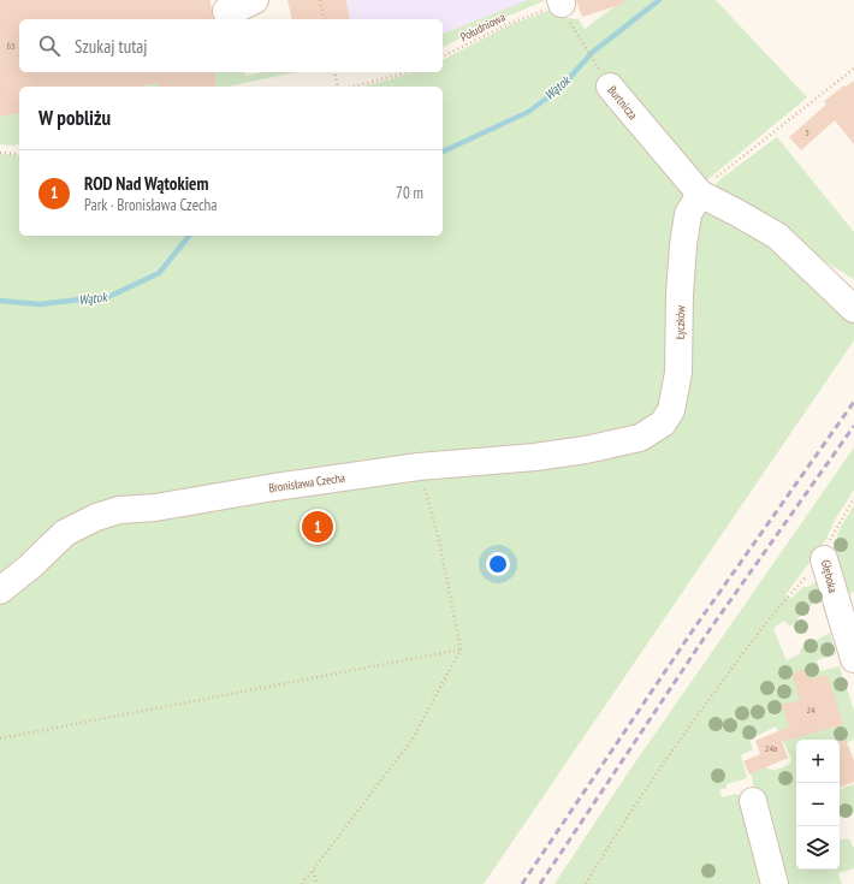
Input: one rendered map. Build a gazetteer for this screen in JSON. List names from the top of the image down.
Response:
{
  "streets": {
    "street": [
      "Burtnicza",
      "Łyczków",
      "Bronisława Czecha",
      "Głęboka"
    ],
    "path": ["Południowa"]
  },
  "crossings": [
    ["Południowa", "Burtnicza"],
    ["Burtnicza", "Łyczków"],
    ["Łyczków", "Bronisława Czecha"]
  ],
  "water": ["Wątok"],
  "house_numbers": [
    "63",
    "5",
    "24",
    "24a"
  ],
  "page": {
    "search": "Szukaj tutaj",
    "heading": "W pobliżu",
    "list": [
      {
        "mark": "1",
        "name": "ROD Nad Wątokiem",
        "note": "Park · Bronisława Czecha",
        "value": "70 m"
      }
    ],
    "pins": "1",
    "map_buttons": ["+", "−"]
  }
}
